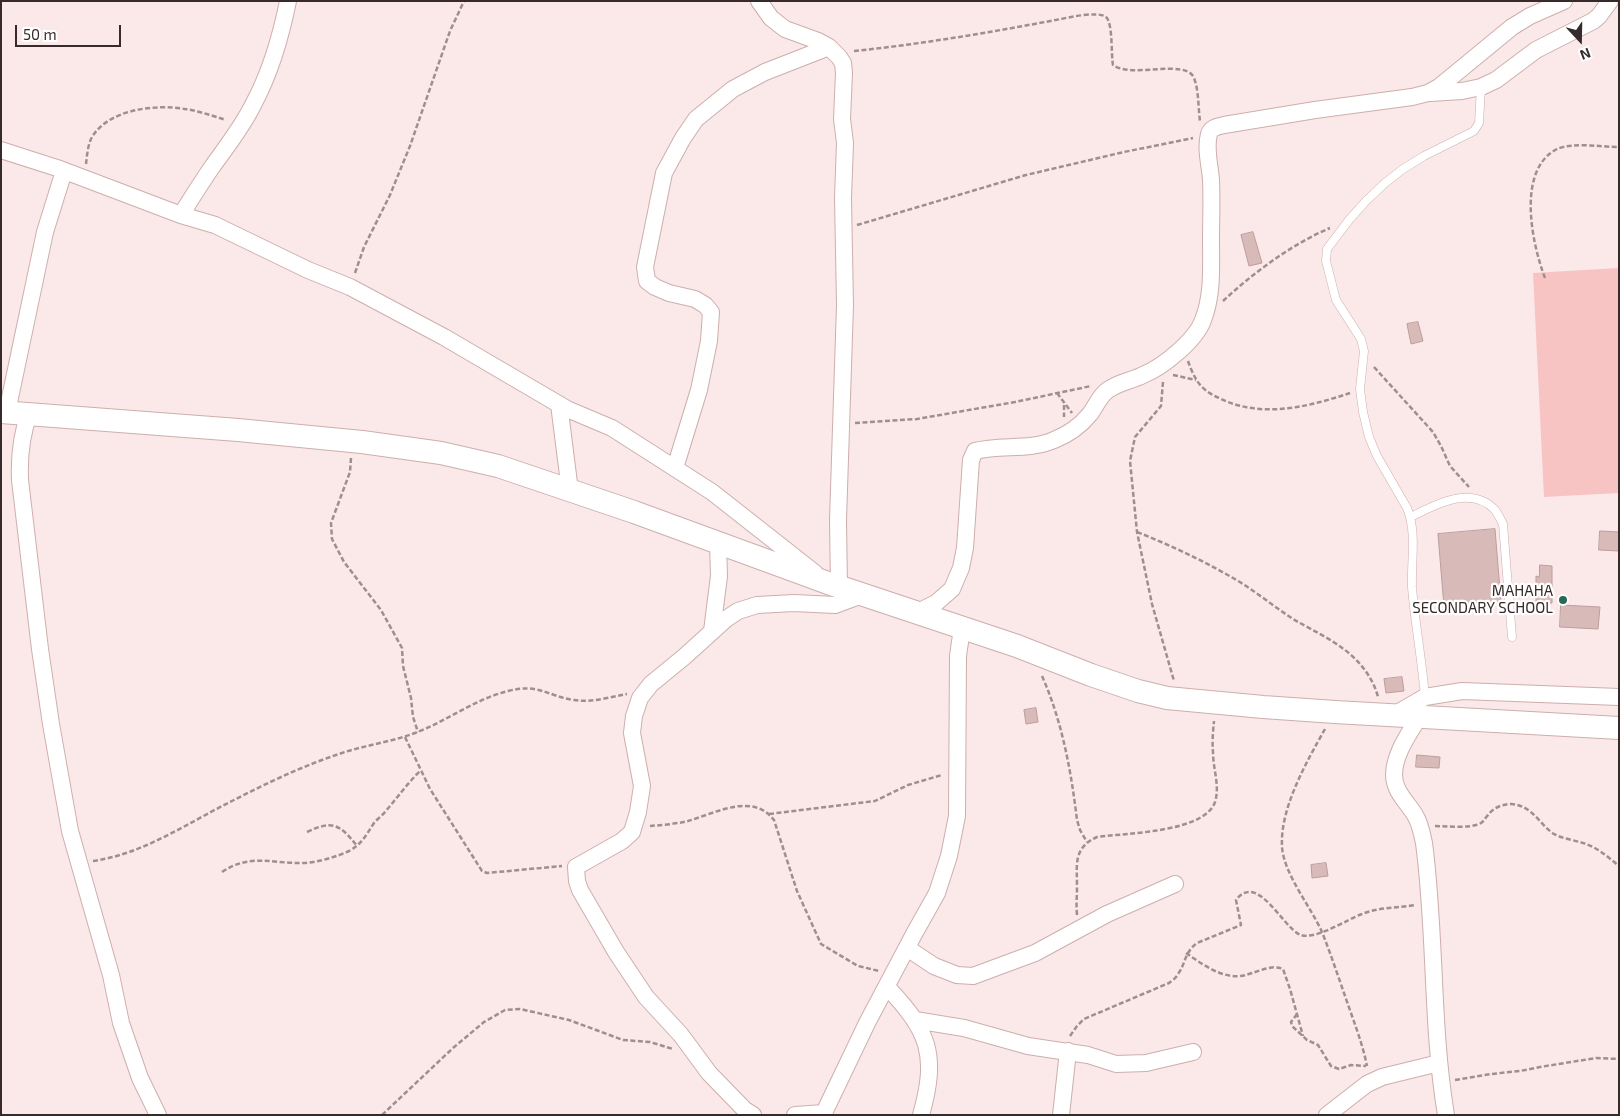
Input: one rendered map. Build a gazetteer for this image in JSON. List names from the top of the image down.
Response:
{
  "places": ["MAHAHA SECONDARY SCHOOL"],
  "scale_bar": "50 m",
  "north": "bottom"
}
